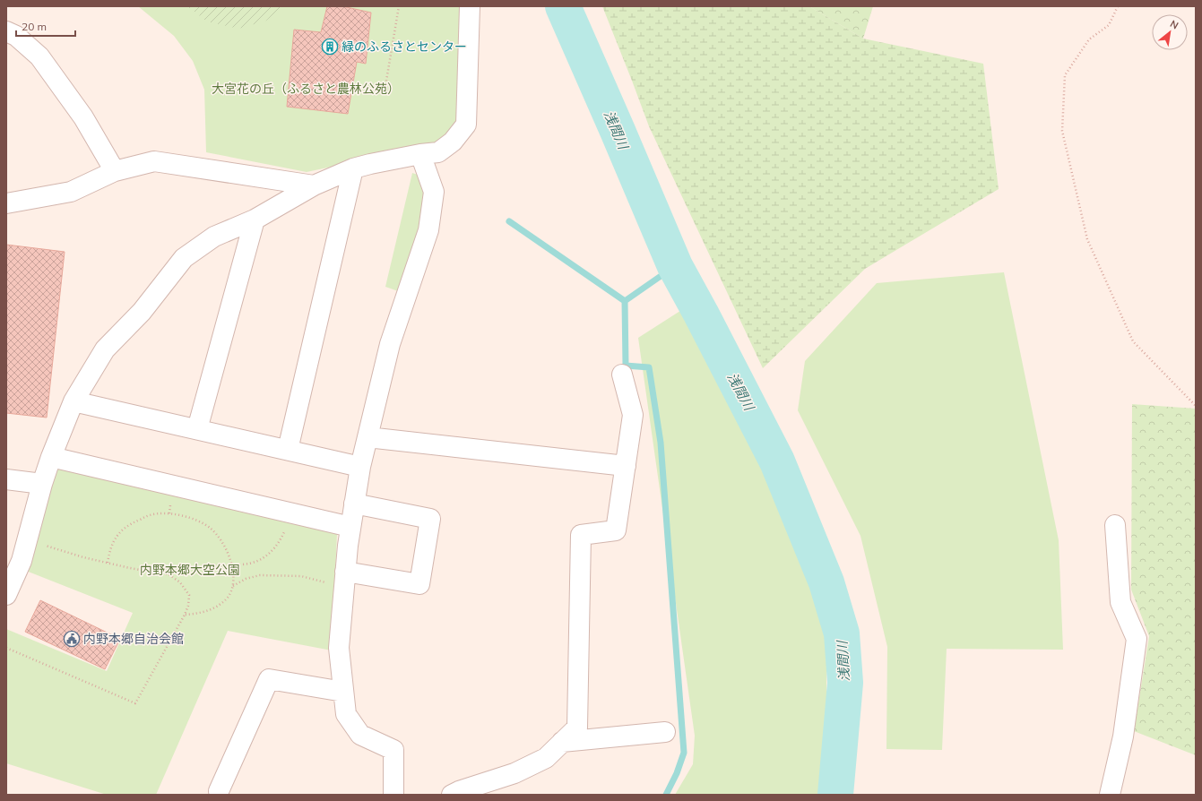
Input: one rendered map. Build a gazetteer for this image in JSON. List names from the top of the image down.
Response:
{
  "water": ["浅間川"],
  "parks": ["大宮花の丘（ふるさと農林公苑）", "内野本郷大空公園"],
  "places": {
    "building": ["緑のふるさとセンター"],
    "public building": ["内野本郷自治会館"]
  },
  "scale_bar": "20 m",
  "north": "top right"
}
